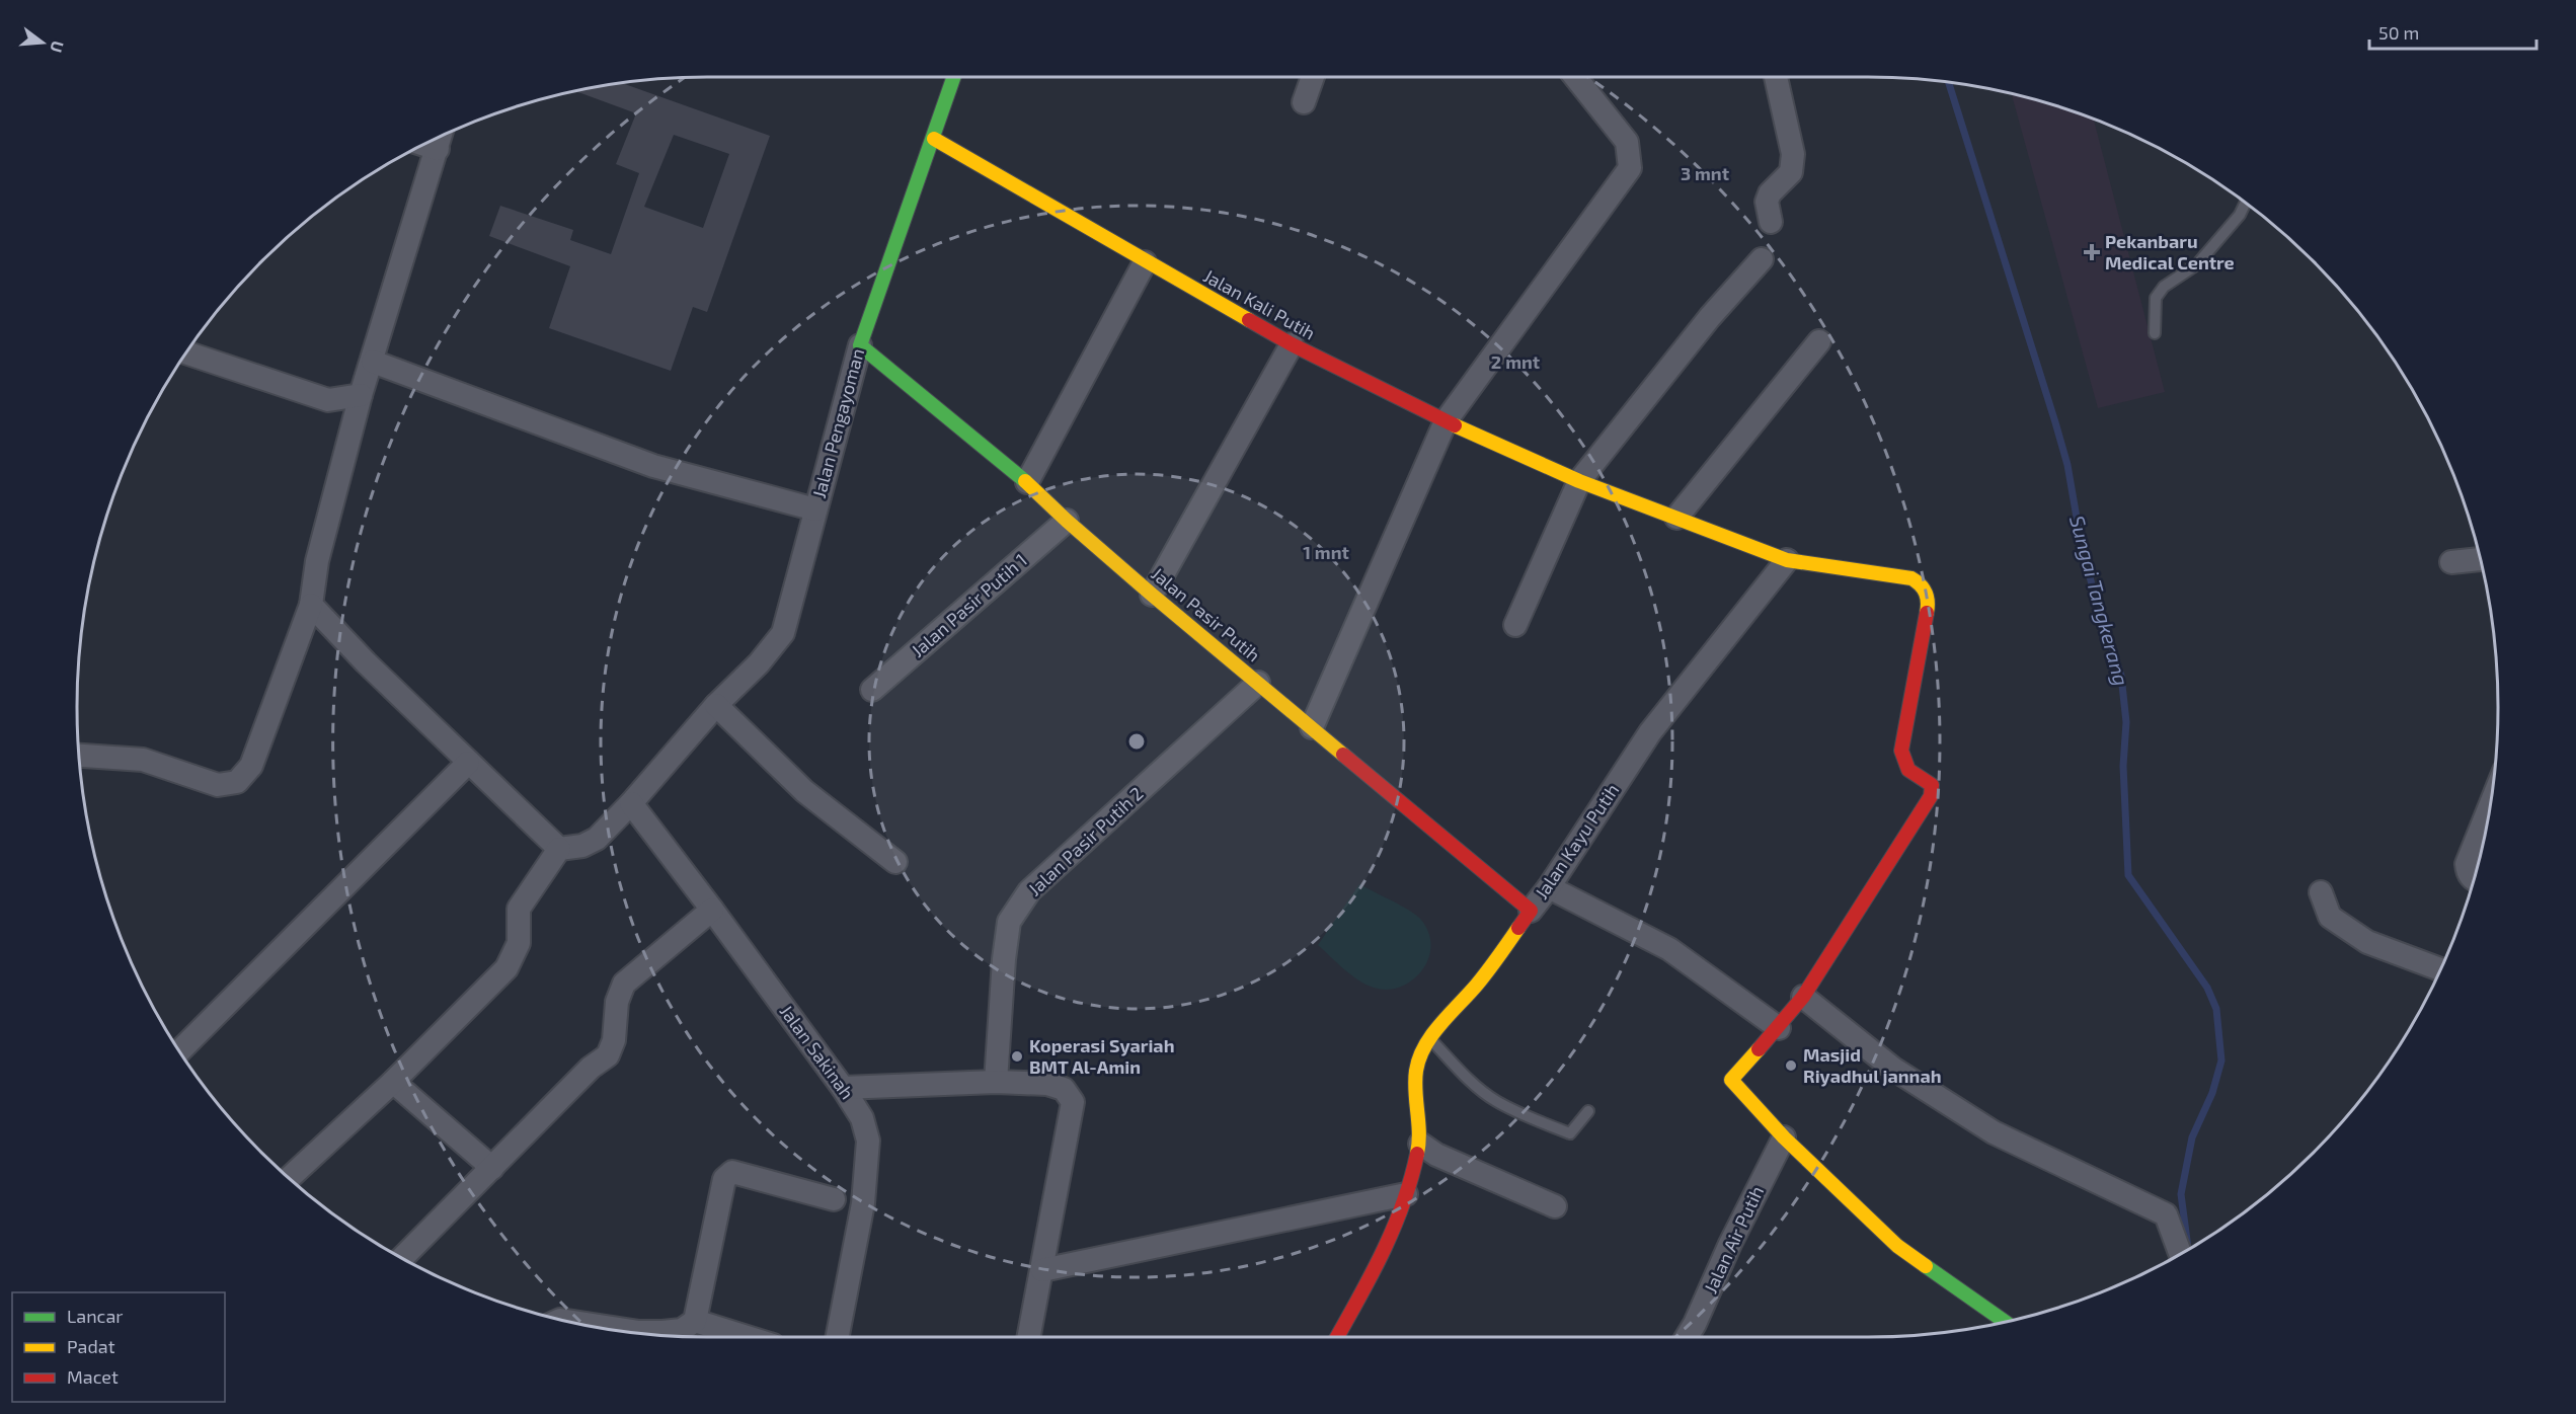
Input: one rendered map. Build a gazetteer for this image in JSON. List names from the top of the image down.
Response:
{
  "streets": {
    "street": [
      "Jalan Kali Putih",
      "Jalan Pengayoman",
      "Jalan Pasir Putih 1",
      "Jalan Pasir Putih",
      "Jalan Pasir Putih 2",
      "Jalan Kayu Putih",
      "Jalan Sakinah",
      "Jalan Air Putih"
    ]
  },
  "crossings": [
    ["Jalan Kali Putih", "Jalan Pengayoman"],
    ["Jalan Pengayoman", "Jalan Pasir Putih"],
    ["Jalan Pasir Putih 1", "Jalan Pasir Putih"],
    ["Jalan Pasir Putih", "Jalan Pasir Putih 2"],
    ["Jalan Pasir Putih", "Jalan Kayu Putih"]
  ],
  "water": ["Sungai Tangkerang"],
  "places": {
    "health": ["Pekanbaru Medical Centre"],
    "other": ["Koperasi Syariah BMT Al-Amin", "Masjid Riyadhul jannah"]
  },
  "legend": ["Lancar", "Padat", "Macet"],
  "scale_bar": "50 m",
  "north": "right",
  "rings": ["3 mnt", "2 mnt", "1 mnt"]
}
